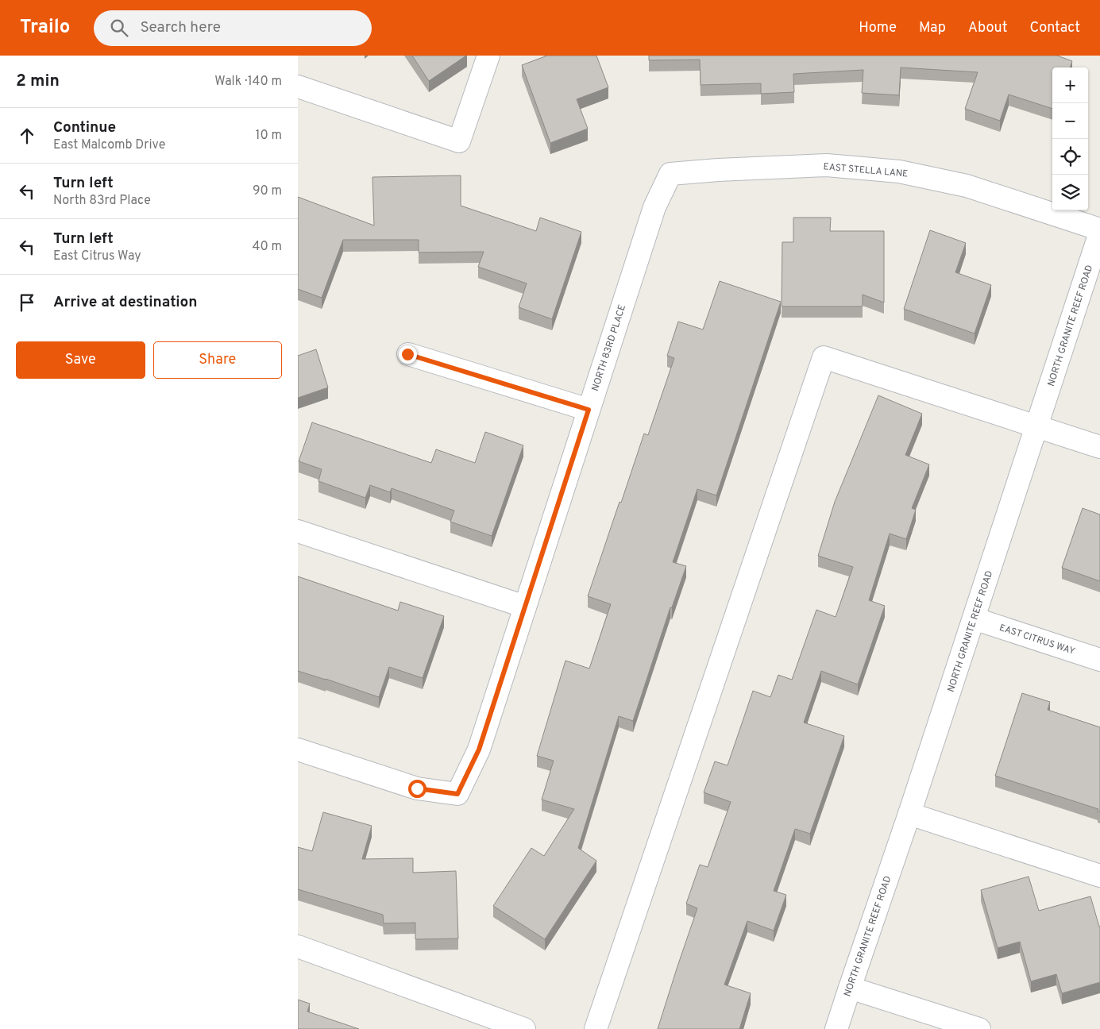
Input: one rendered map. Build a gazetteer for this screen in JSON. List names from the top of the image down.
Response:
{
  "streets": {
    "street": [
      "EAST STELLA LANE",
      "NORTH GRANITE REEF ROAD",
      "NORTH 83RD PLACE",
      "EAST CITRUS WAY"
    ]
  },
  "crossings": [
    ["EAST STELLA LANE", "NORTH 83RD PLACE"],
    ["NORTH GRANITE REEF ROAD", "EAST CITRUS WAY"]
  ],
  "page": {
    "header": "Trailo",
    "search": "Search here",
    "nav": [
      "Home",
      "Map",
      "About",
      "Contact"
    ],
    "heading": ["2 min", "Walk · 140 m"],
    "map_buttons": ["+", "−"],
    "list": [
      ["Continue", "East Malcomb Drive", "10 m"],
      ["Turn left", "North 83rd Place", "90 m"],
      ["Turn left", "East Citrus Way", "40 m"],
      "Arrive at destination"
    ],
    "buttons": ["Save", "Share"]
  }
}
